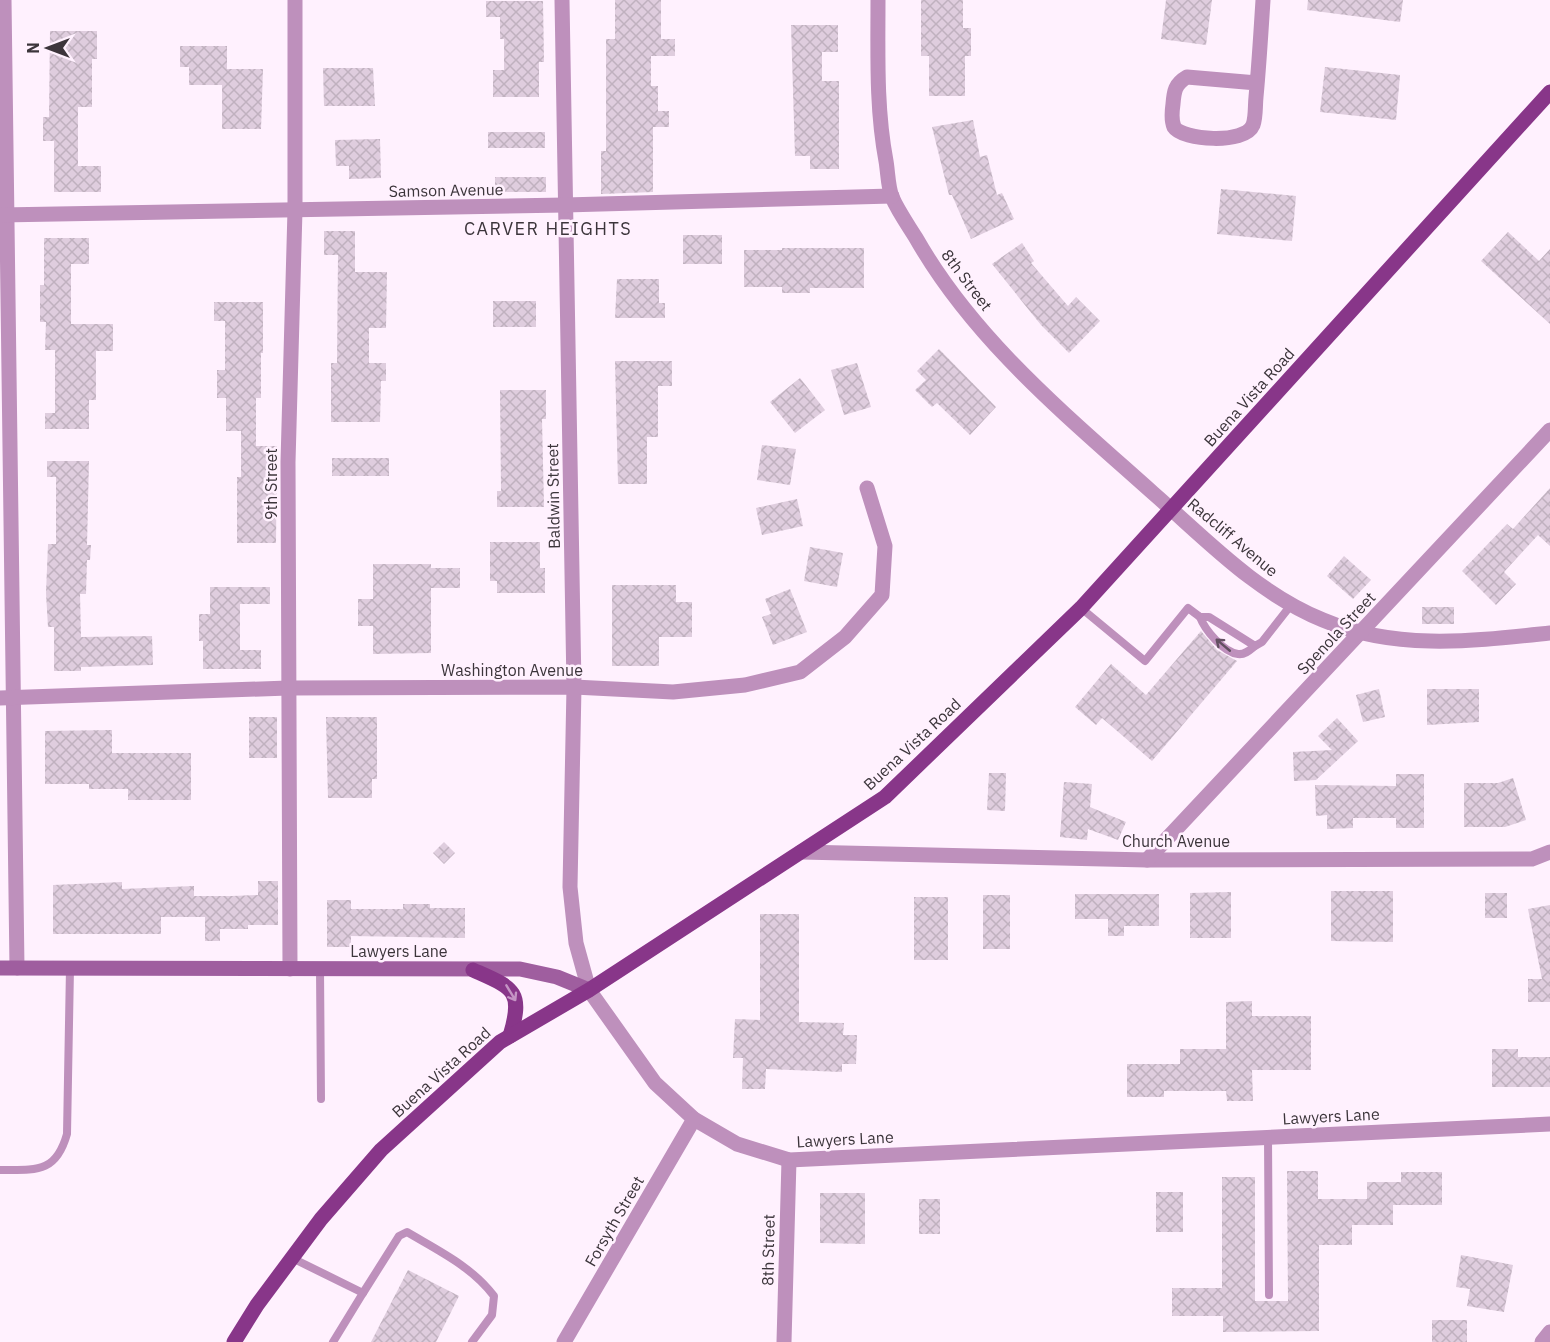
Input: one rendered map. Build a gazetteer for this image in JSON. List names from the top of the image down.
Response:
{
  "streets": {
    "main road": ["Buena Vista Road"],
    "street": [
      "Samson Avenue",
      "8th Street",
      "9th Street",
      "Baldwin Street",
      "Radcliff Avenue",
      "Spenola Street",
      "Washington Avenue",
      "Church Avenue",
      "Lawyers Lane",
      "Forsyth Street"
    ]
  },
  "crossings": [
    ["Samson Avenue", "8th Street"],
    ["Samson Avenue", "9th Street"],
    ["Samson Avenue", "Baldwin Street"],
    ["8th Street", "Buena Vista Road"],
    ["8th Street", "Radcliff Avenue"],
    ["8th Street", "Lawyers Lane"],
    ["Buena Vista Road", "Baldwin Street"],
    ["Buena Vista Road", "Radcliff Avenue"],
    ["Buena Vista Road", "Church Avenue"],
    ["Buena Vista Road", "Lawyers Lane"],
    ["9th Street", "Washington Avenue"],
    ["9th Street", "Lawyers Lane"],
    ["Baldwin Street", "Washington Avenue"],
    ["Baldwin Street", "Lawyers Lane"],
    ["Radcliff Avenue", "Spenola Street"],
    ["Spenola Street", "Church Avenue"],
    ["Lawyers Lane", "Forsyth Street"]
  ],
  "districts": ["CARVER HEIGHTS"],
  "north": "left"
}
